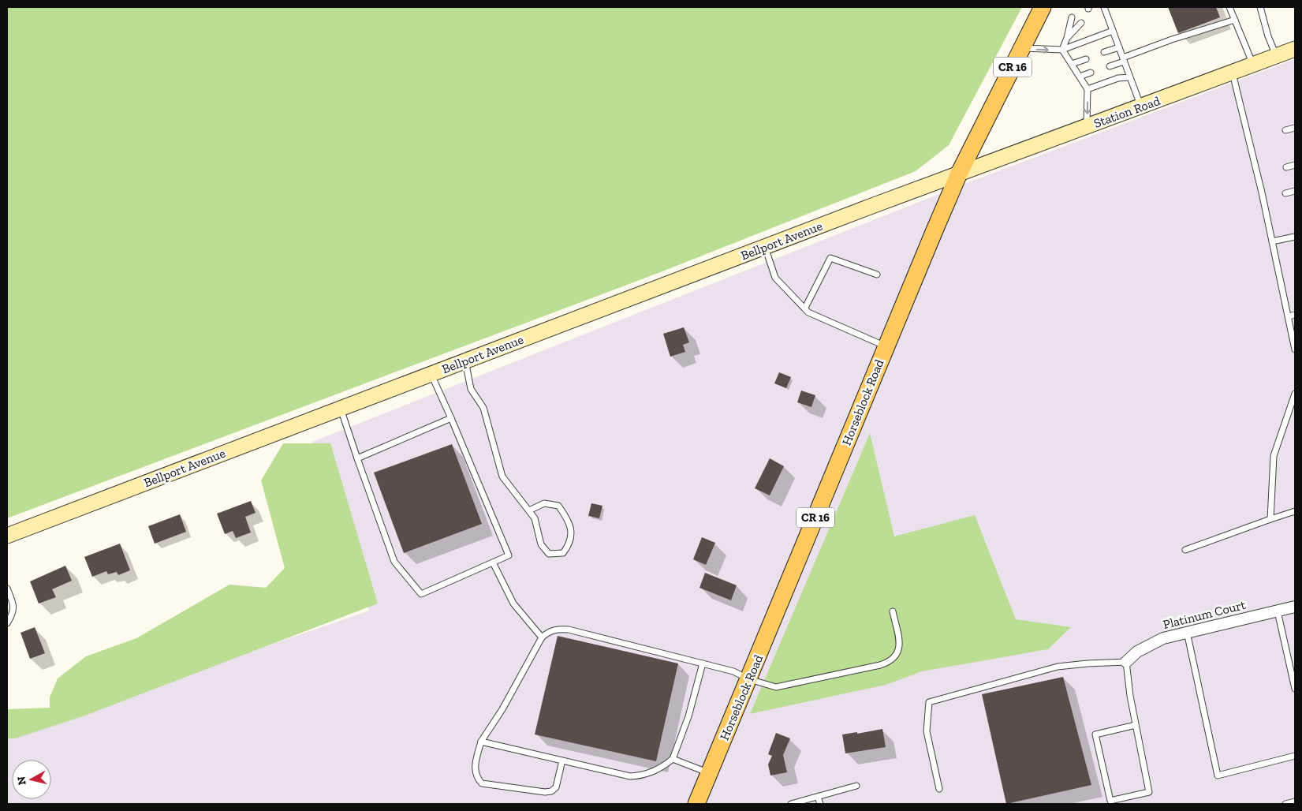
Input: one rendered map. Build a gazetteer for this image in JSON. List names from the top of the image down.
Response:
{
  "streets": {
    "main road": [
      "CR 16",
      "Station Road",
      "Bellport Avenue",
      "Horseblock Road"
    ],
    "street": ["Platinum Court"]
  },
  "crossings": [
    ["Station Road", "Bellport Avenue"],
    ["Station Road", "Horseblock Road"],
    ["Bellport Avenue", "Horseblock Road"]
  ],
  "north": "left"
}
